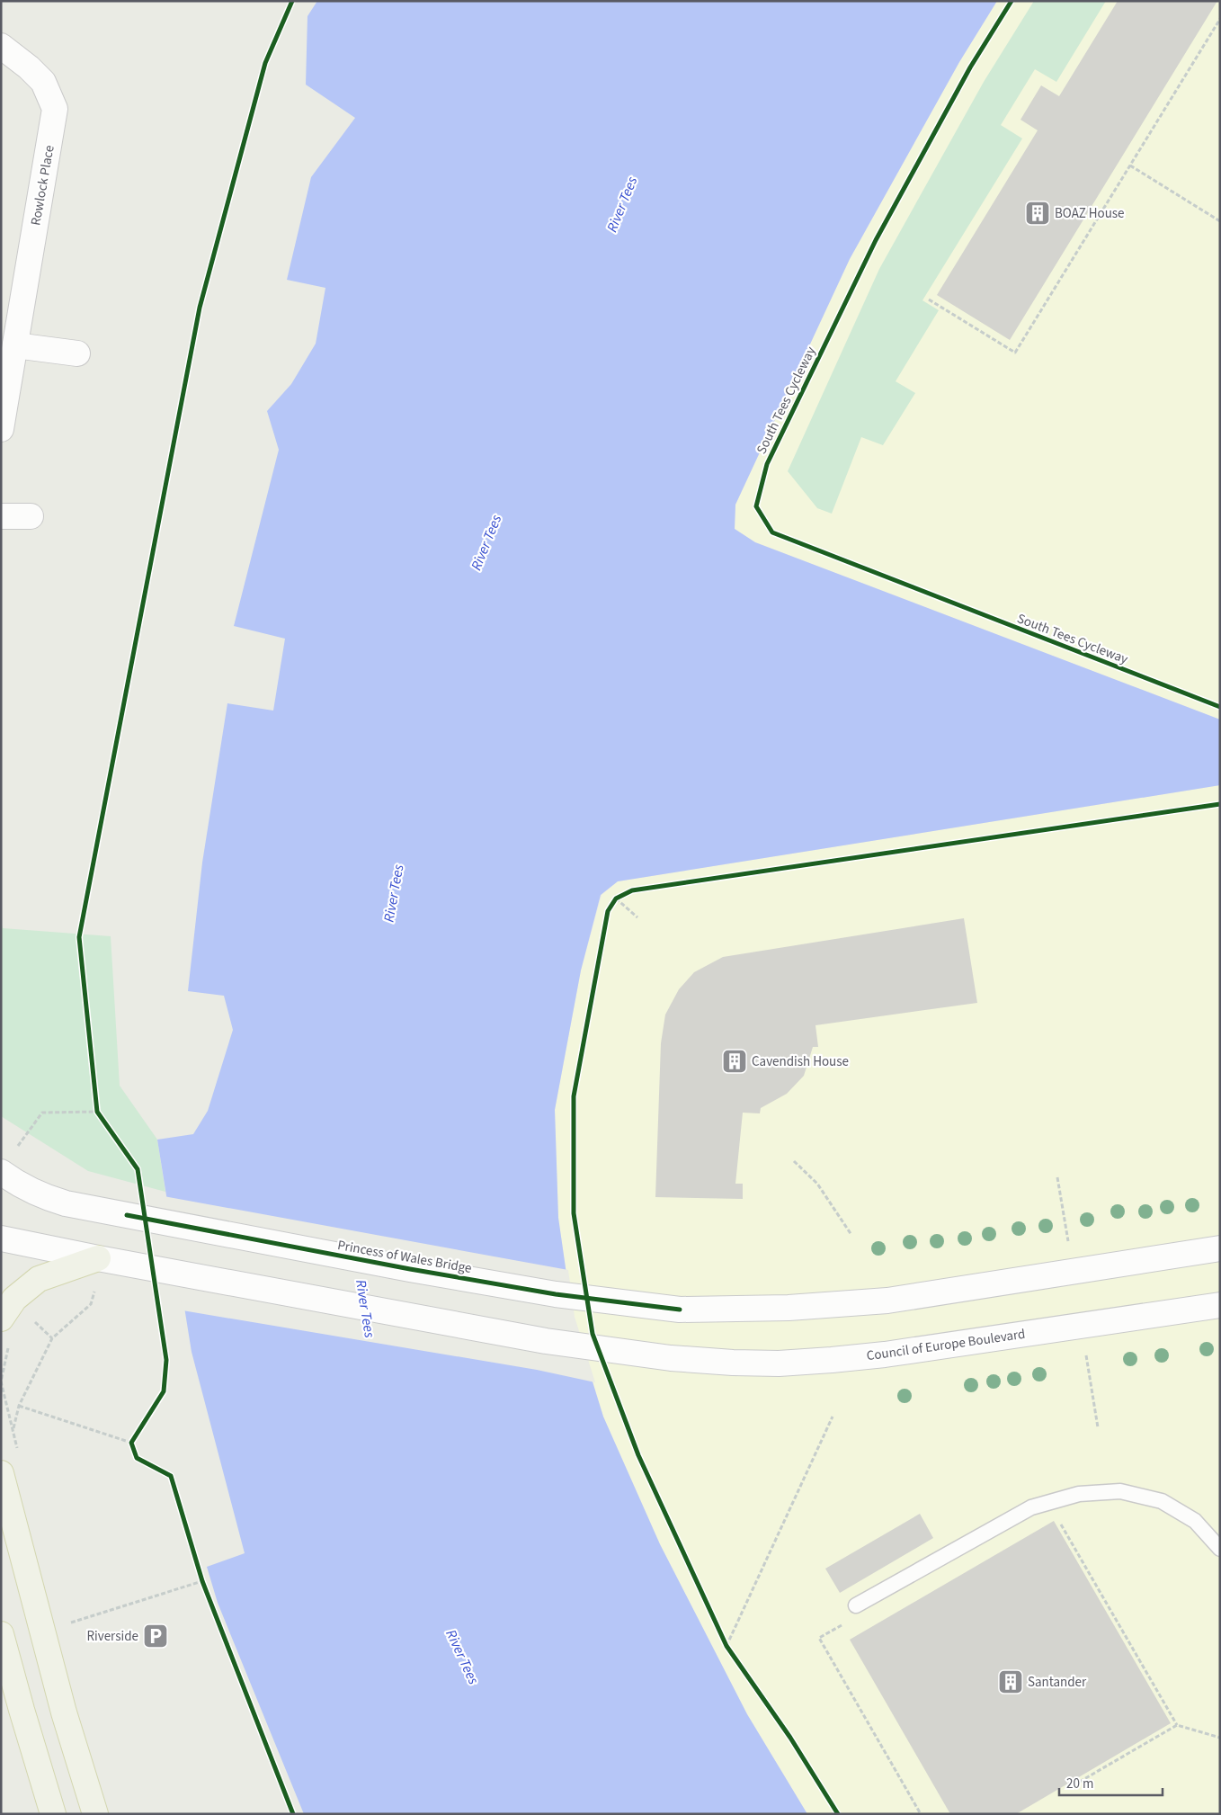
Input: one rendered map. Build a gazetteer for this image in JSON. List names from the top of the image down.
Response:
{
  "streets": {
    "street": ["Rowlock Place", "Princess of Wales Bridge", "Council of Europe Boulevard"],
    "cycle path": ["South Tees Cycleway"]
  },
  "water": ["River Tees"],
  "places": {
    "building": ["BOAZ House", "Cavendish House", "Santander"],
    "parking": ["Riverside"]
  },
  "scale_bar": "20 m"
}
